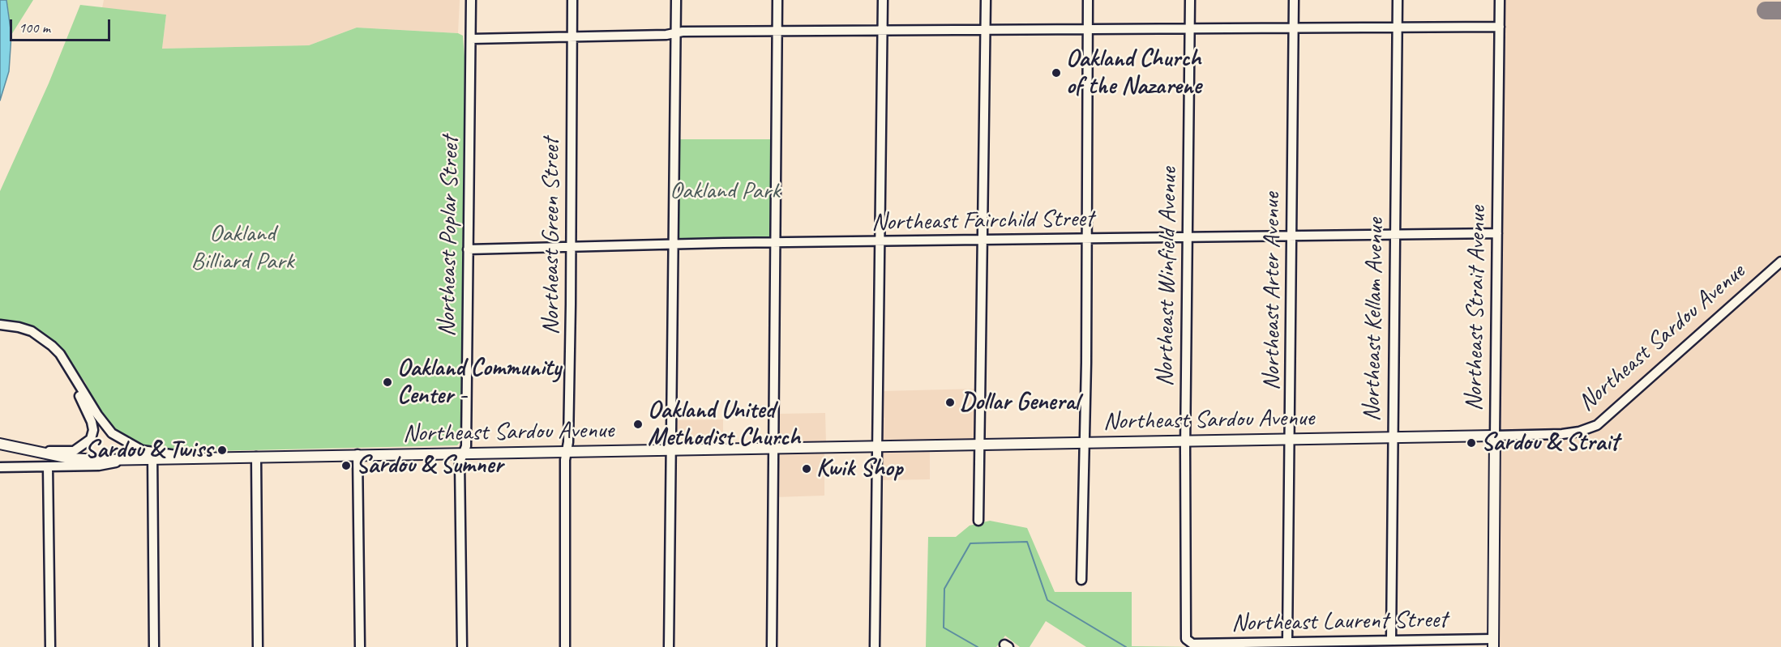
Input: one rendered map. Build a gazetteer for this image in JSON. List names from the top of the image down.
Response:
{
  "streets": {
    "main road": ["Northeast Strait Avenue", "Northeast Sardou Avenue"],
    "street": [
      "Northeast Fairchild Street",
      "Northeast Poplar Street",
      "Northeast Green Street",
      "Northeast Winfield Avenue",
      "Northeast Arter Avenue",
      "Northeast Kellam Avenue",
      "Northeast Laurent Street"
    ]
  },
  "crossings": [
    ["Northeast Fairchild Street", "Northeast Poplar Street"],
    ["Northeast Fairchild Street", "Northeast Green Street"],
    ["Northeast Fairchild Street", "Northeast Winfield Avenue"],
    ["Northeast Fairchild Street", "Northeast Arter Avenue"],
    ["Northeast Fairchild Street", "Northeast Strait Avenue"],
    ["Northeast Fairchild Street", "Northeast Kellam Avenue"],
    ["Northeast Poplar Street", "Northeast Sardou Avenue"],
    ["Northeast Green Street", "Northeast Sardou Avenue"],
    ["Northeast Winfield Avenue", "Northeast Sardou Avenue"],
    ["Northeast Winfield Avenue", "Northeast Laurent Street"],
    ["Northeast Arter Avenue", "Northeast Sardou Avenue"],
    ["Northeast Arter Avenue", "Northeast Laurent Street"],
    ["Northeast Strait Avenue", "Northeast Sardou Avenue"],
    ["Northeast Strait Avenue", "Northeast Laurent Street"],
    ["Northeast Kellam Avenue", "Northeast Sardou Avenue"],
    ["Northeast Kellam Avenue", "Northeast Laurent Street"]
  ],
  "parks": ["Oakland Park", "Oakland Billiard Park"],
  "places": [
    "Oakland Church of the Nazarene",
    "Oakland Community Center -",
    "Dollar General",
    "Oakland United Methodist Church",
    "Sardou & Strait",
    "Sardou & Twiss",
    "Sardou & Sumner",
    "Kwik Shop"
  ],
  "scale_bar": "100 m"
}
